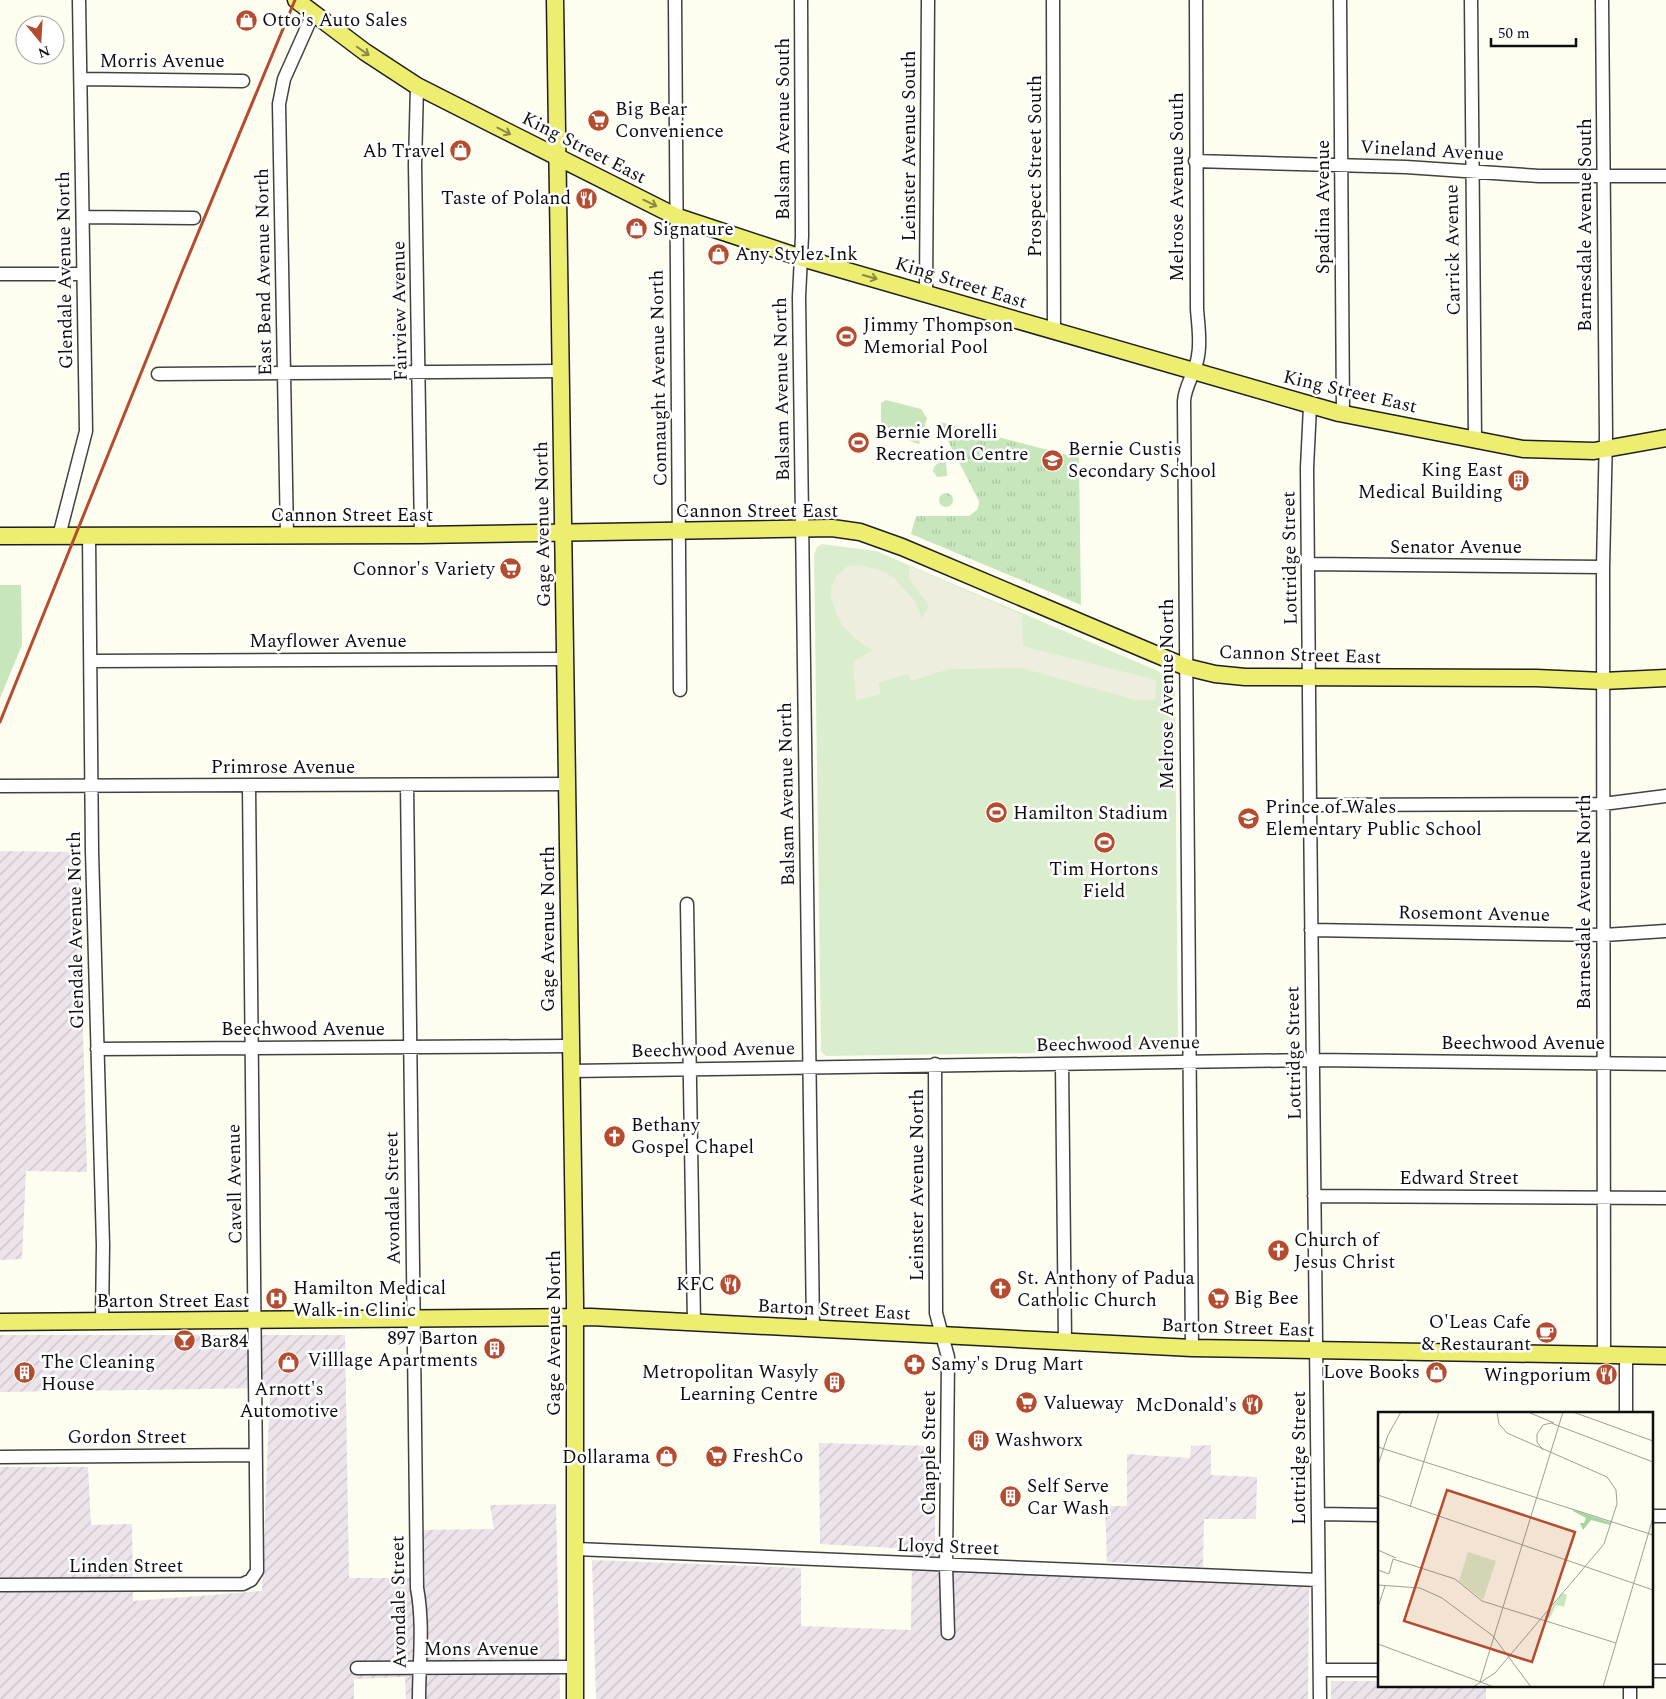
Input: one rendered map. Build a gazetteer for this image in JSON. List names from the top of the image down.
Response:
{
  "streets": {
    "main road": [
      "King Street East",
      "Cannon Street East",
      "Gage Avenue North",
      "Barton Street East"
    ],
    "street": [
      "Morris Avenue",
      "Balsam Avenue South",
      "Leinster Avenue South",
      "Vineland Avenue",
      "Prospect Street South",
      "Melrose Avenue South",
      "Spadina Avenue",
      "Barnesdale Avenue South",
      "Carrick Avenue",
      "Glendale Avenue North",
      "East Bend Avenue North",
      "Fairview Avenue",
      "Connaught Avenue North",
      "Balsam Avenue North",
      "Senator Avenue",
      "Lottridge Street",
      "Mayflower Avenue",
      "Melrose Avenue North",
      "Primrose Avenue",
      "Barnesdale Avenue North",
      "Rosemont Avenue",
      "Beechwood Avenue",
      "Edward Street",
      "Cavell Avenue",
      "Leinster Avenue North",
      "Avondale Street",
      "Gordon Street",
      "Chapple Street",
      "Lloyd Street",
      "Linden Street",
      "Mons Avenue"
    ]
  },
  "crossings": [
    ["Morris Avenue", "Glendale Avenue North"],
    ["Balsam Avenue South", "King Street East"],
    ["Balsam Avenue South", "Balsam Avenue North"],
    ["Leinster Avenue South", "King Street East"],
    ["King Street East", "Prospect Street South"],
    ["King Street East", "Melrose Avenue South"],
    ["King Street East", "Spadina Avenue"],
    ["King Street East", "Barnesdale Avenue South"],
    ["King Street East", "Carrick Avenue"],
    ["King Street East", "East Bend Avenue North"],
    ["King Street East", "Fairview Avenue"],
    ["King Street East", "Connaught Avenue North"],
    ["King Street East", "Balsam Avenue North"],
    ["King Street East", "Gage Avenue North"],
    ["King Street East", "Lottridge Street"],
    ["King Street East", "Melrose Avenue North"],
    ["King Street East", "Barnesdale Avenue North"],
    ["Vineland Avenue", "Melrose Avenue South"],
    ["Vineland Avenue", "Spadina Avenue"],
    ["Vineland Avenue", "Barnesdale Avenue South"],
    ["Vineland Avenue", "Carrick Avenue"],
    ["Melrose Avenue South", "Melrose Avenue North"],
    ["Barnesdale Avenue South", "Barnesdale Avenue North"],
    ["Glendale Avenue North", "Cannon Street East"],
    ["Glendale Avenue North", "Mayflower Avenue"],
    ["Glendale Avenue North", "Primrose Avenue"],
    ["Glendale Avenue North", "Beechwood Avenue"],
    ["Glendale Avenue North", "Barton Street East"],
    ["East Bend Avenue North", "Cannon Street East"],
    ["Fairview Avenue", "Cannon Street East"],
    ["Connaught Avenue North", "Cannon Street East"],
    ["Balsam Avenue North", "Cannon Street East"],
    ["Balsam Avenue North", "Beechwood Avenue"],
    ["Balsam Avenue North", "Barton Street East"],
    ["Cannon Street East", "Gage Avenue North"],
    ["Cannon Street East", "Lottridge Street"],
    ["Cannon Street East", "Melrose Avenue North"],
    ["Cannon Street East", "Barnesdale Avenue North"],
    ["Gage Avenue North", "Mayflower Avenue"],
    ["Gage Avenue North", "Primrose Avenue"],
    ["Gage Avenue North", "Beechwood Avenue"],
    ["Gage Avenue North", "Barton Street East"],
    ["Gage Avenue North", "Lloyd Street"],
    ["Gage Avenue North", "Mons Avenue"],
    ["Senator Avenue", "Lottridge Street"],
    ["Senator Avenue", "Barnesdale Avenue North"],
    ["Lottridge Street", "Rosemont Avenue"],
    ["Lottridge Street", "Beechwood Avenue"],
    ["Lottridge Street", "Edward Street"],
    ["Lottridge Street", "Barton Street East"],
    ["Lottridge Street", "Lloyd Street"],
    ["Melrose Avenue North", "Beechwood Avenue"],
    ["Melrose Avenue North", "Barton Street East"],
    ["Primrose Avenue", "Cavell Avenue"],
    ["Primrose Avenue", "Avondale Street"],
    ["Barnesdale Avenue North", "Rosemont Avenue"],
    ["Barnesdale Avenue North", "Beechwood Avenue"],
    ["Barnesdale Avenue North", "Edward Street"],
    ["Barnesdale Avenue North", "Barton Street East"],
    ["Beechwood Avenue", "Cavell Avenue"],
    ["Beechwood Avenue", "Leinster Avenue North"],
    ["Beechwood Avenue", "Avondale Street"],
    ["Cavell Avenue", "Barton Street East"],
    ["Cavell Avenue", "Gordon Street"],
    ["Cavell Avenue", "Linden Street"],
    ["Leinster Avenue North", "Barton Street East"],
    ["Leinster Avenue North", "Chapple Street"],
    ["Avondale Street", "Barton Street East"],
    ["Avondale Street", "Mons Avenue"],
    ["Barton Street East", "Chapple Street"],
    ["Chapple Street", "Lloyd Street"]
  ],
  "one_way": ["King Street East"],
  "places": {
    "shop": [
      "Otto's Auto Sales",
      "Ab Travel",
      "Signature",
      "Any Stylez Ink",
      "Arnott's Automotive",
      "Love Books",
      "Dollarama"
    ],
    "supermarket": [
      "Big Bear Convenience",
      "Connor's Variety",
      "Big Bee",
      "Valueway",
      "FreshCo"
    ],
    "restaurant": [
      "Taste of Poland",
      "KFC",
      "Wingporium",
      "McDonald's"
    ],
    "sports": [
      "Jimmy Thompson Memorial Pool",
      "Bernie Morelli Recreation Centre",
      "Hamilton Stadium",
      "Tim Hortons Field"
    ],
    "school or university": ["Bernie Custis Secondary School", "Prince of Wales Elementary Public School"],
    "building": [
      "King East Medical Building",
      "897 Barton Villlage Apartments",
      "The Cleaning House",
      "Metropolitan Wasyly Learning Centre",
      "Washworx",
      "Self Serve Car Wash"
    ],
    "church": ["Bethany Gospel Chapel", "Church of Jesus Christ", "St. Anthony of Padua Catholic Church"],
    "hospital": ["Hamilton Medical Walk-in Clinic"],
    "cafe": ["O'Leas Cafe & Restaurant"],
    "bar": ["Bar84"],
    "pharmacy": ["Samy's Drug Mart"]
  },
  "scale_bar": "50 m",
  "north": "bottom"
}
